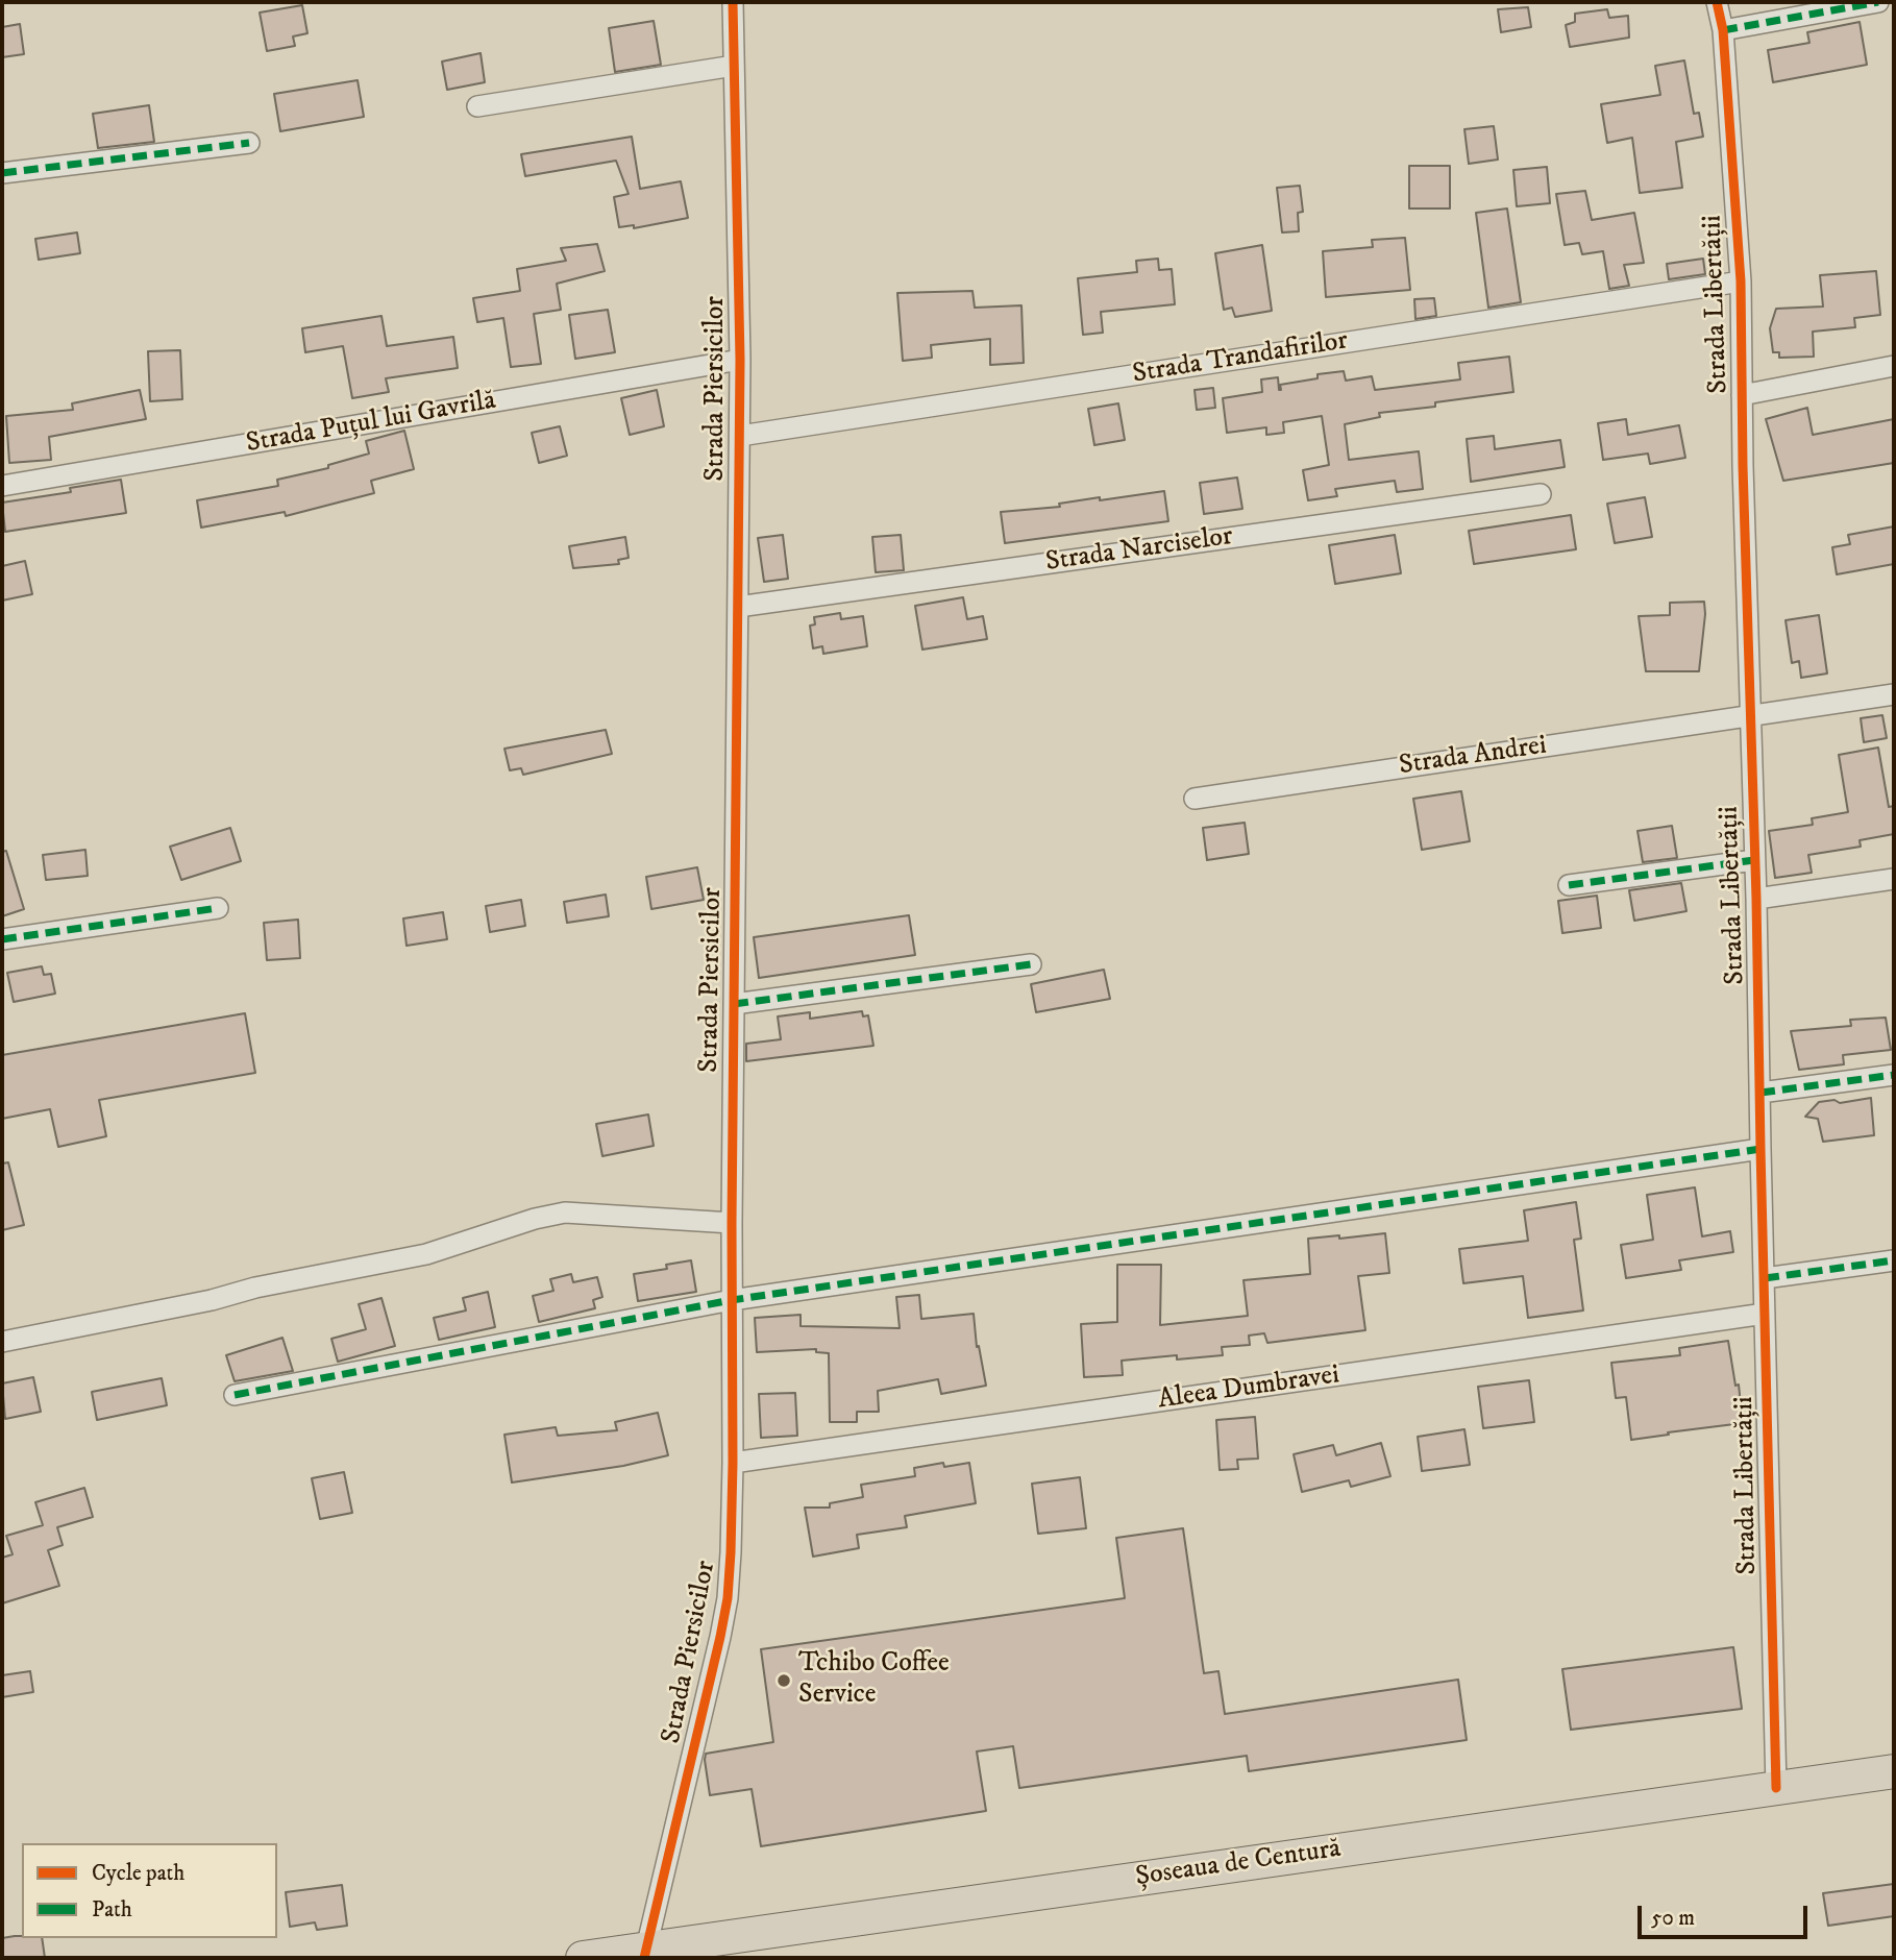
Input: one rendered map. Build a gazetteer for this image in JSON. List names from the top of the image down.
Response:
{
  "streets": {
    "main road": ["Șoseaua de Centură"],
    "street": [
      "Strada Libertății",
      "Strada Trandafirilor",
      "Strada Piersicilor",
      "Strada Puțul lui Gavrilă",
      "Strada Narciselor",
      "Strada Andrei",
      "Aleea Dumbravei"
    ]
  },
  "crossings": [
    ["Strada Libertății", "Strada Trandafirilor"],
    ["Strada Libertății", "Strada Andrei"],
    ["Strada Libertății", "Aleea Dumbravei"],
    ["Strada Libertății", "Șoseaua de Centură"],
    ["Strada Trandafirilor", "Strada Piersicilor"],
    ["Strada Piersicilor", "Strada Puțul lui Gavrilă"],
    ["Strada Piersicilor", "Strada Narciselor"],
    ["Strada Piersicilor", "Aleea Dumbravei"],
    ["Strada Piersicilor", "Șoseaua de Centură"]
  ],
  "places": ["Tchibo Coffee Service"],
  "legend": ["Cycle path", "Path"],
  "scale_bar": "50 m"
}
